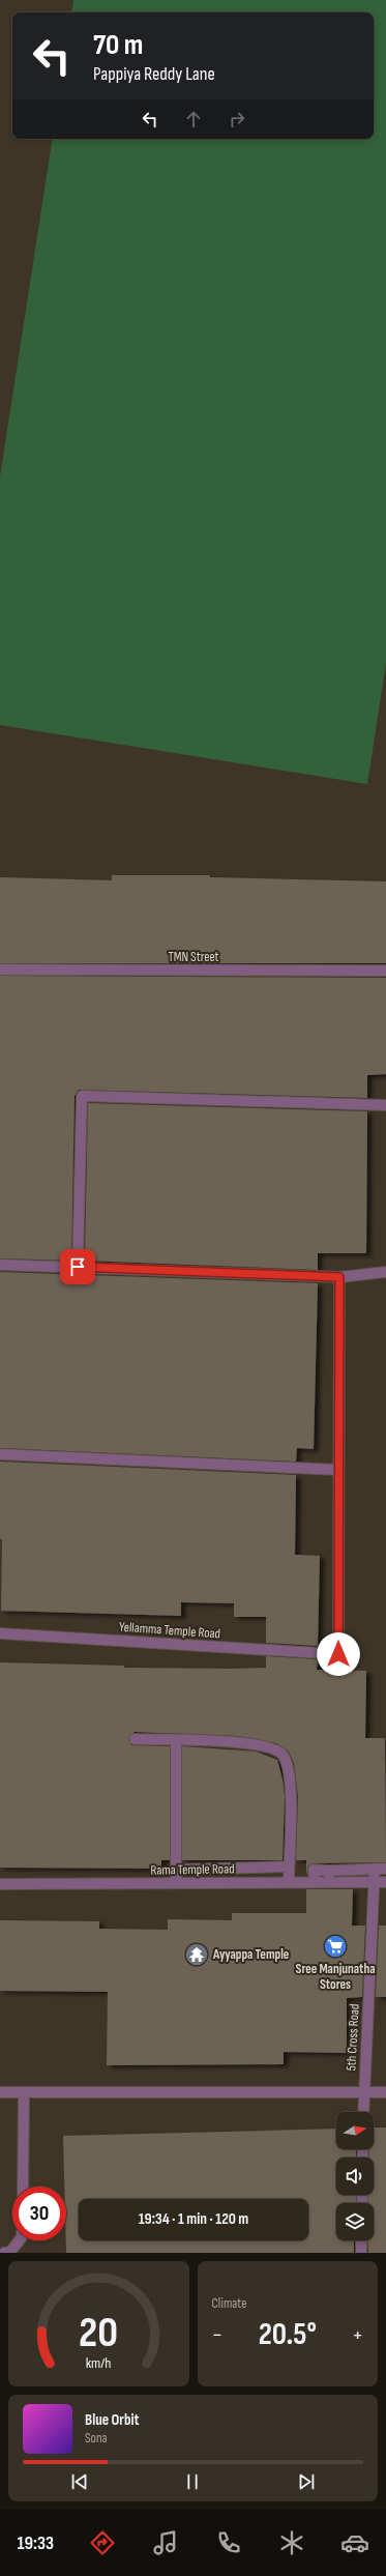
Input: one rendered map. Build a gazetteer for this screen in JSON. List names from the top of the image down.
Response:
{
  "streets": {
    "street": [
      "TMN Street",
      "Yellamma Temple Road",
      "Rama Temple Road",
      "5th Cross Road"
    ]
  },
  "crossings": [
    ["Rama Temple Road", "5th Cross Road"]
  ],
  "places": {
    "supermarket": ["Sree Manjunatha Stores"],
    "temple": ["Ayyappa Temple"]
  },
  "north": "right",
  "page": {
    "turn": ["70 m", "Pappiya Reddy Lane"],
    "limit": "30",
    "trip": "19:34 · 1 min · 120 m",
    "tile": "Climate",
    "heat": ["−", "20.5°", "+"],
    "song": ["Blue Orbit", "Sona"],
    "tabs": "19:33",
    "gauge": ["20", "km/h"]
  }
}
